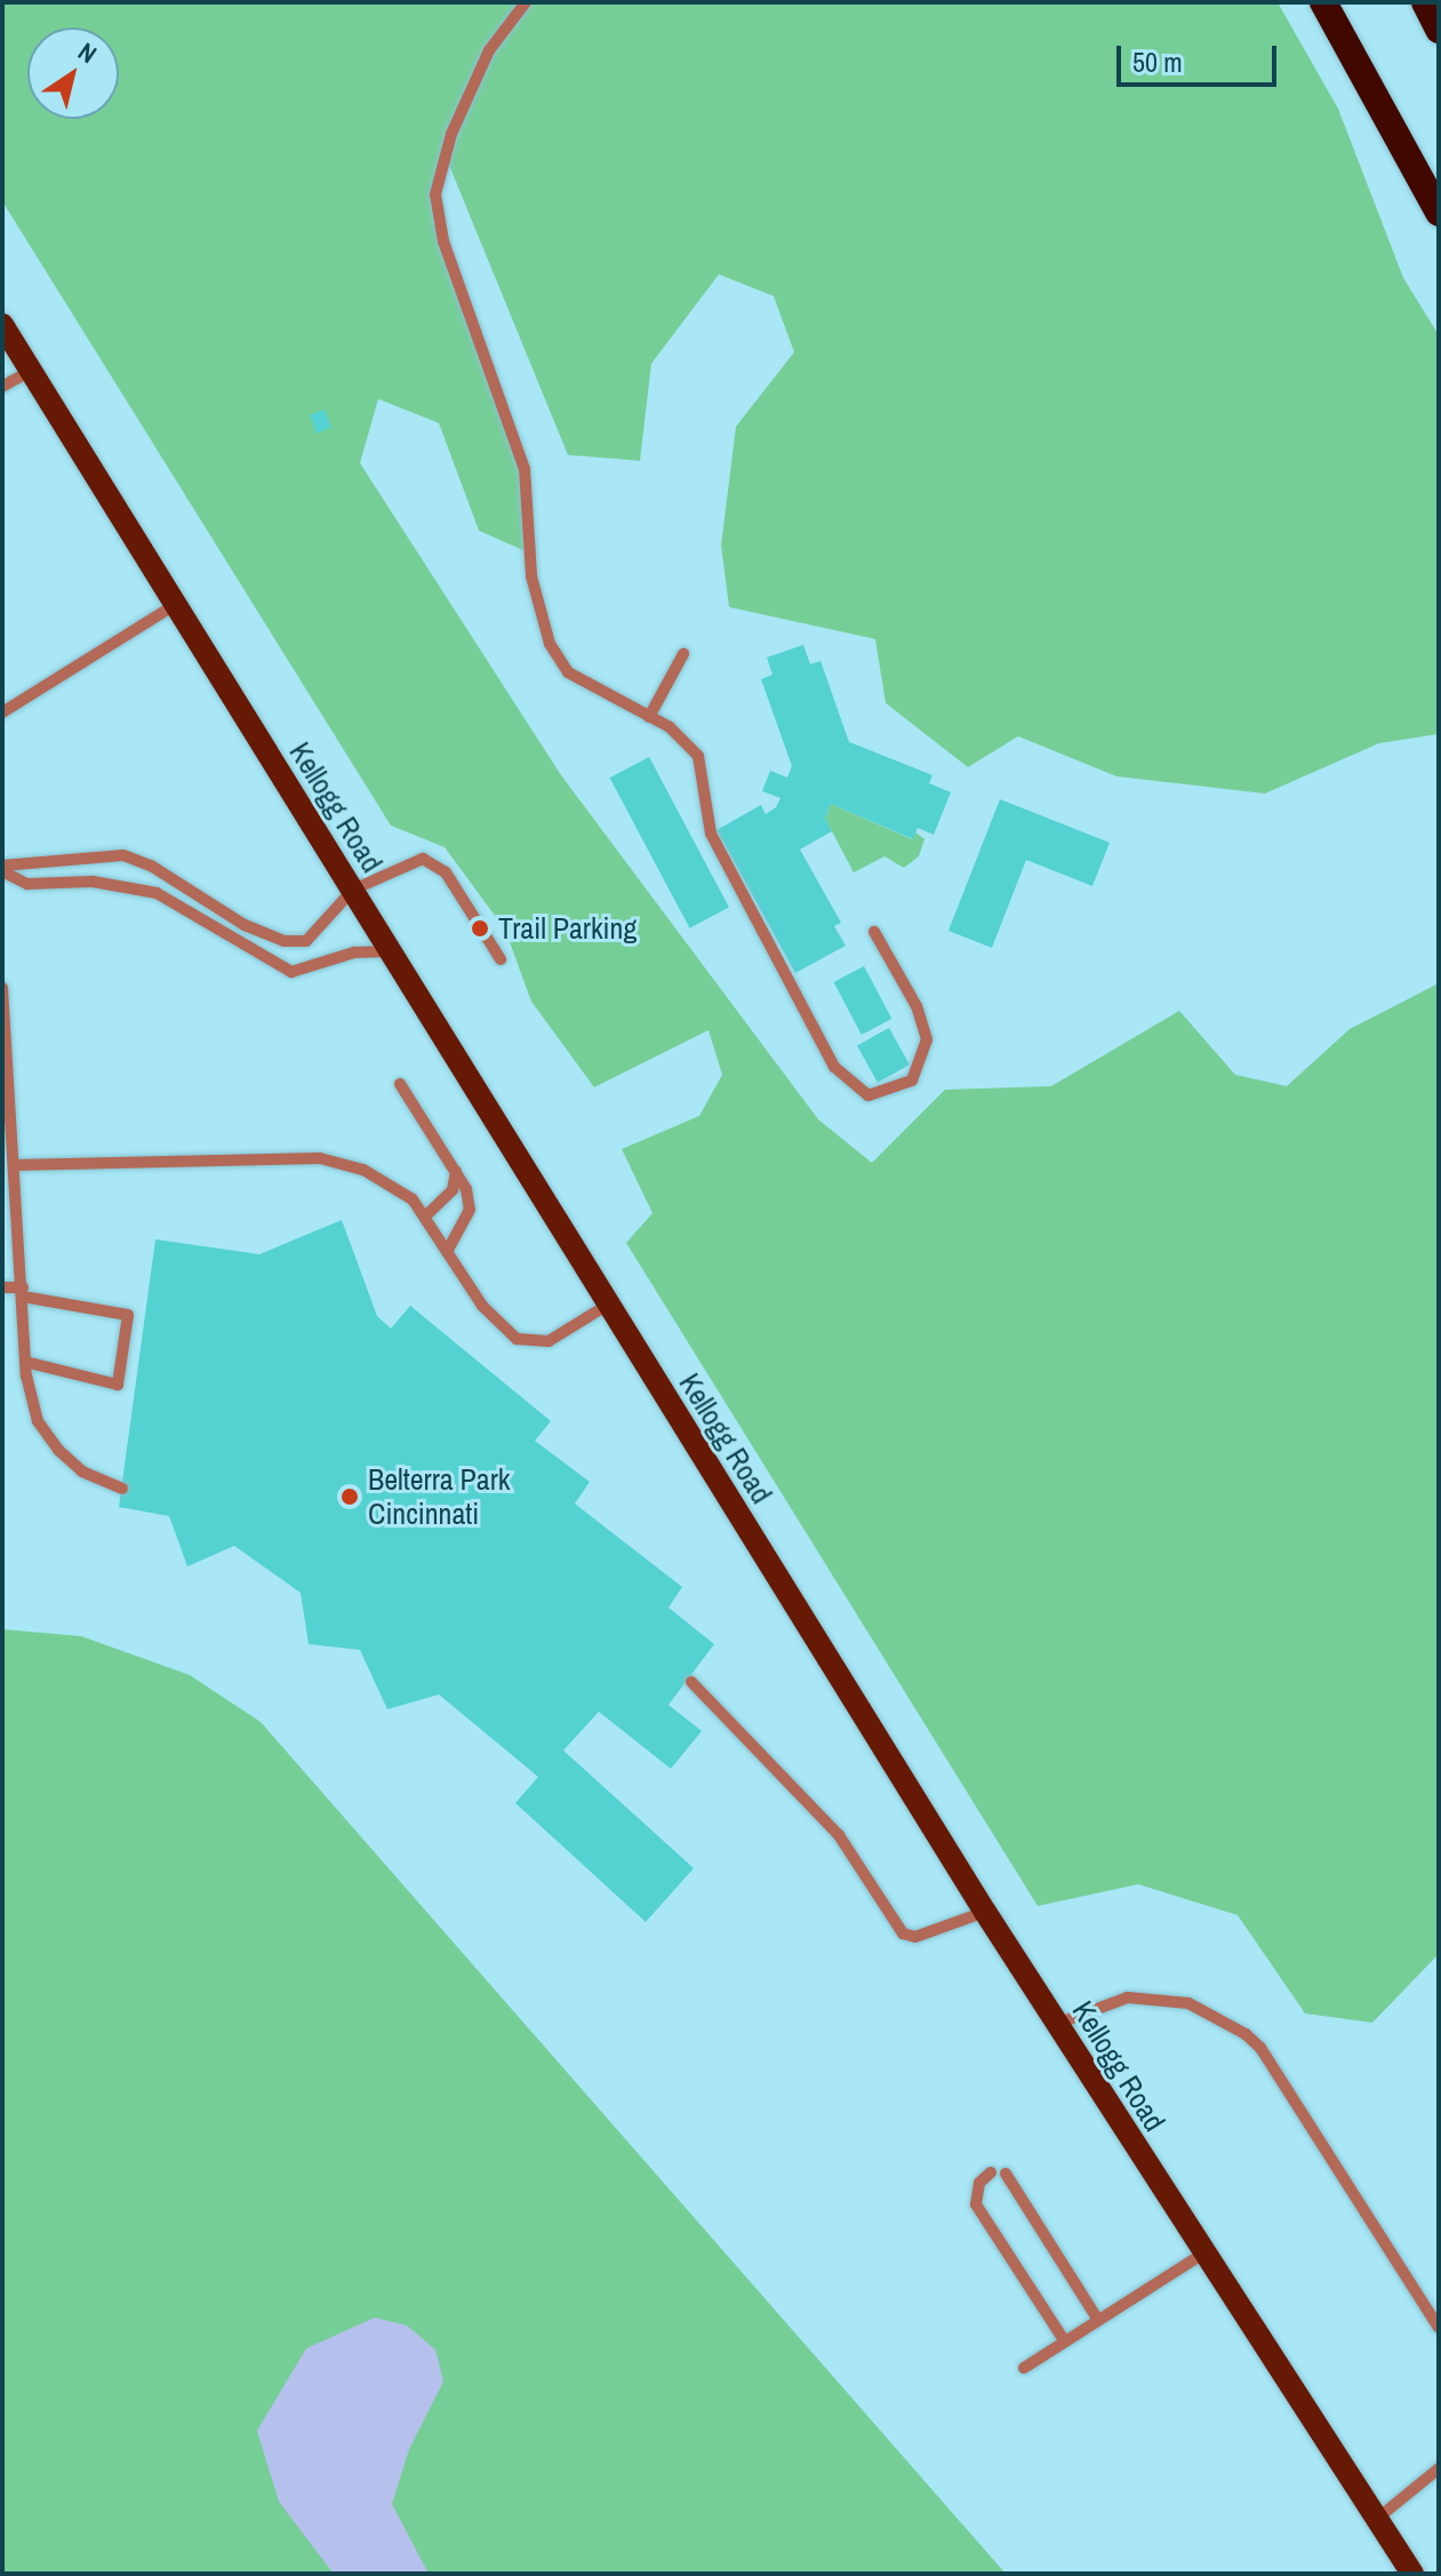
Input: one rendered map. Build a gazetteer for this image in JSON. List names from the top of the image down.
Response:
{
  "streets": {
    "main road": ["Kellogg Road"]
  },
  "places": ["Trail Parking", "Belterra Park Cincinnati"],
  "scale_bar": "50 m",
  "north": "top right"
}
